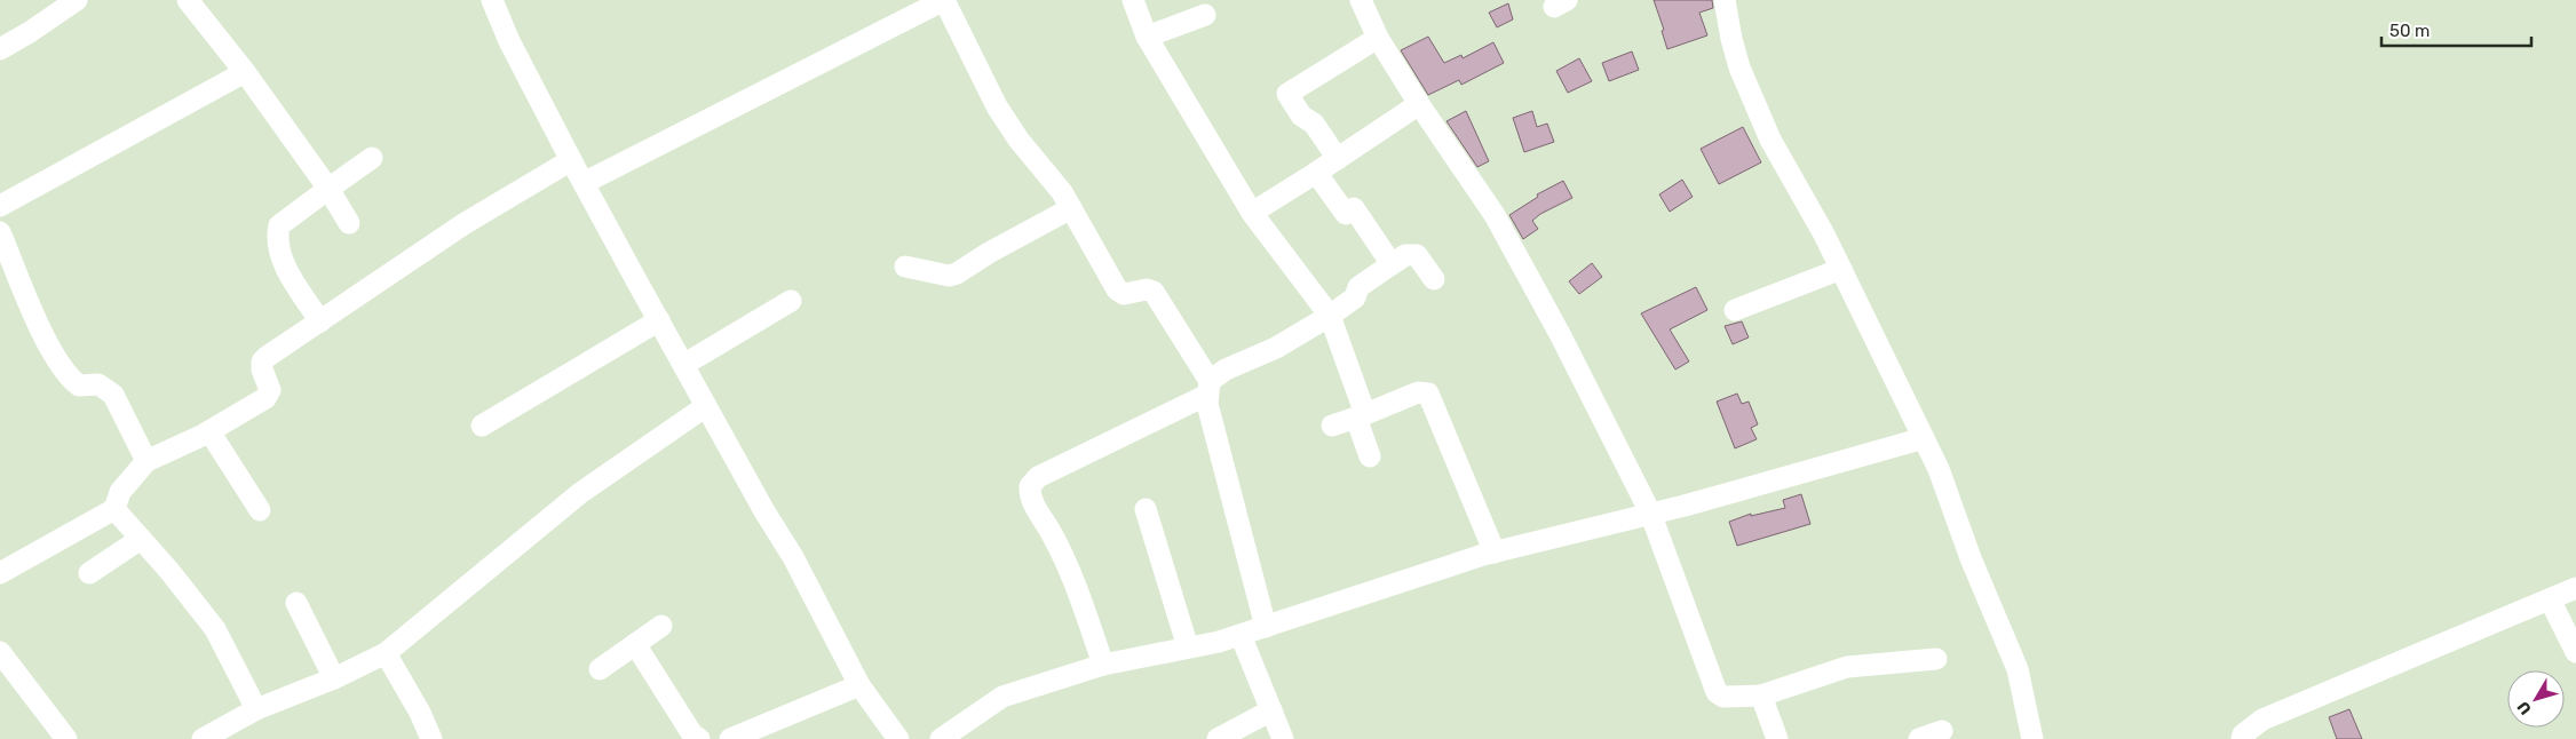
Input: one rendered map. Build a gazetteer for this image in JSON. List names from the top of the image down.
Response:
{
  "scale_bar": "50 m",
  "north": "bottom left"
}
